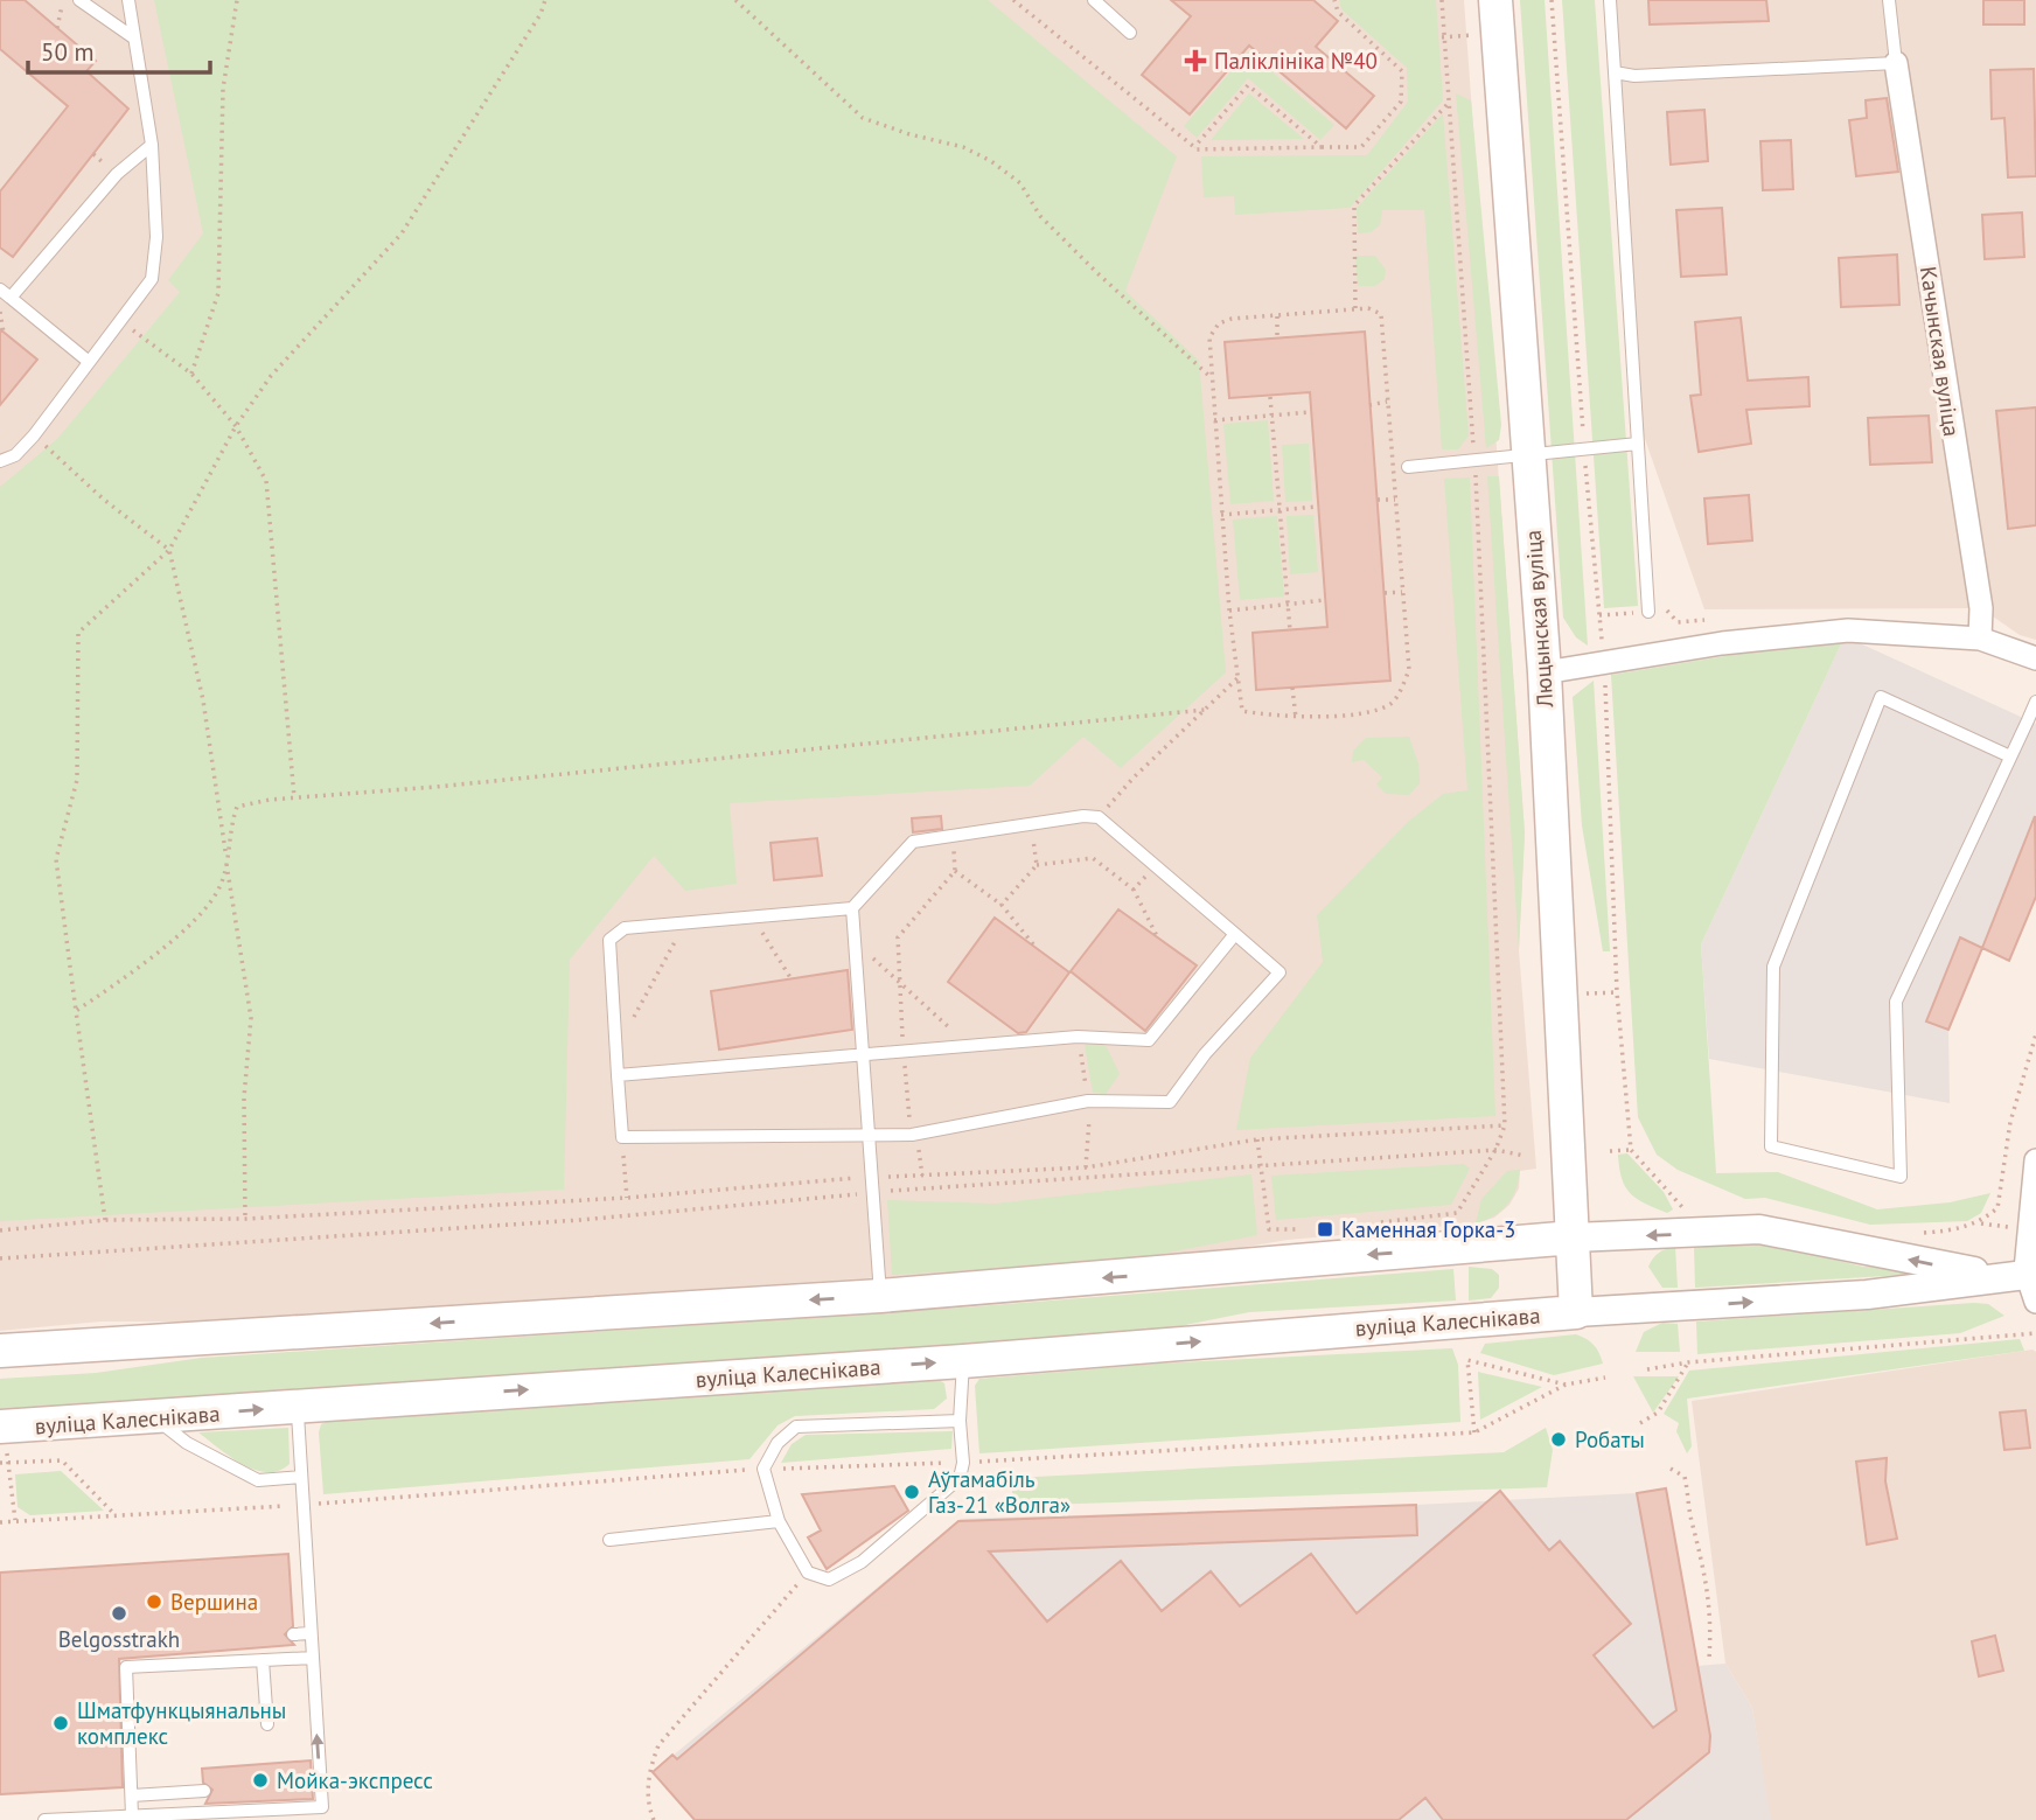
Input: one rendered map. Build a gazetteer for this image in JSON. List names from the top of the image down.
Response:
{
  "streets": {
    "main road": ["Люцынская вуліца", "вуліца Калеснікава"],
    "street": ["Качынская вуліца"]
  },
  "one_way": ["вуліца Калеснікава"],
  "places": {
    "health": ["Паліклініка №40"],
    "transit": ["Каменная Горка-3"],
    "other": [
      "Робаты",
      "Аўтамабіль Газ-21 «Волга»",
      "Вершина",
      "Belgosstrakh",
      "Шматфункцыянальны комплекс",
      "Мойка-экспресс"
    ]
  },
  "scale_bar": "50 m"
}
